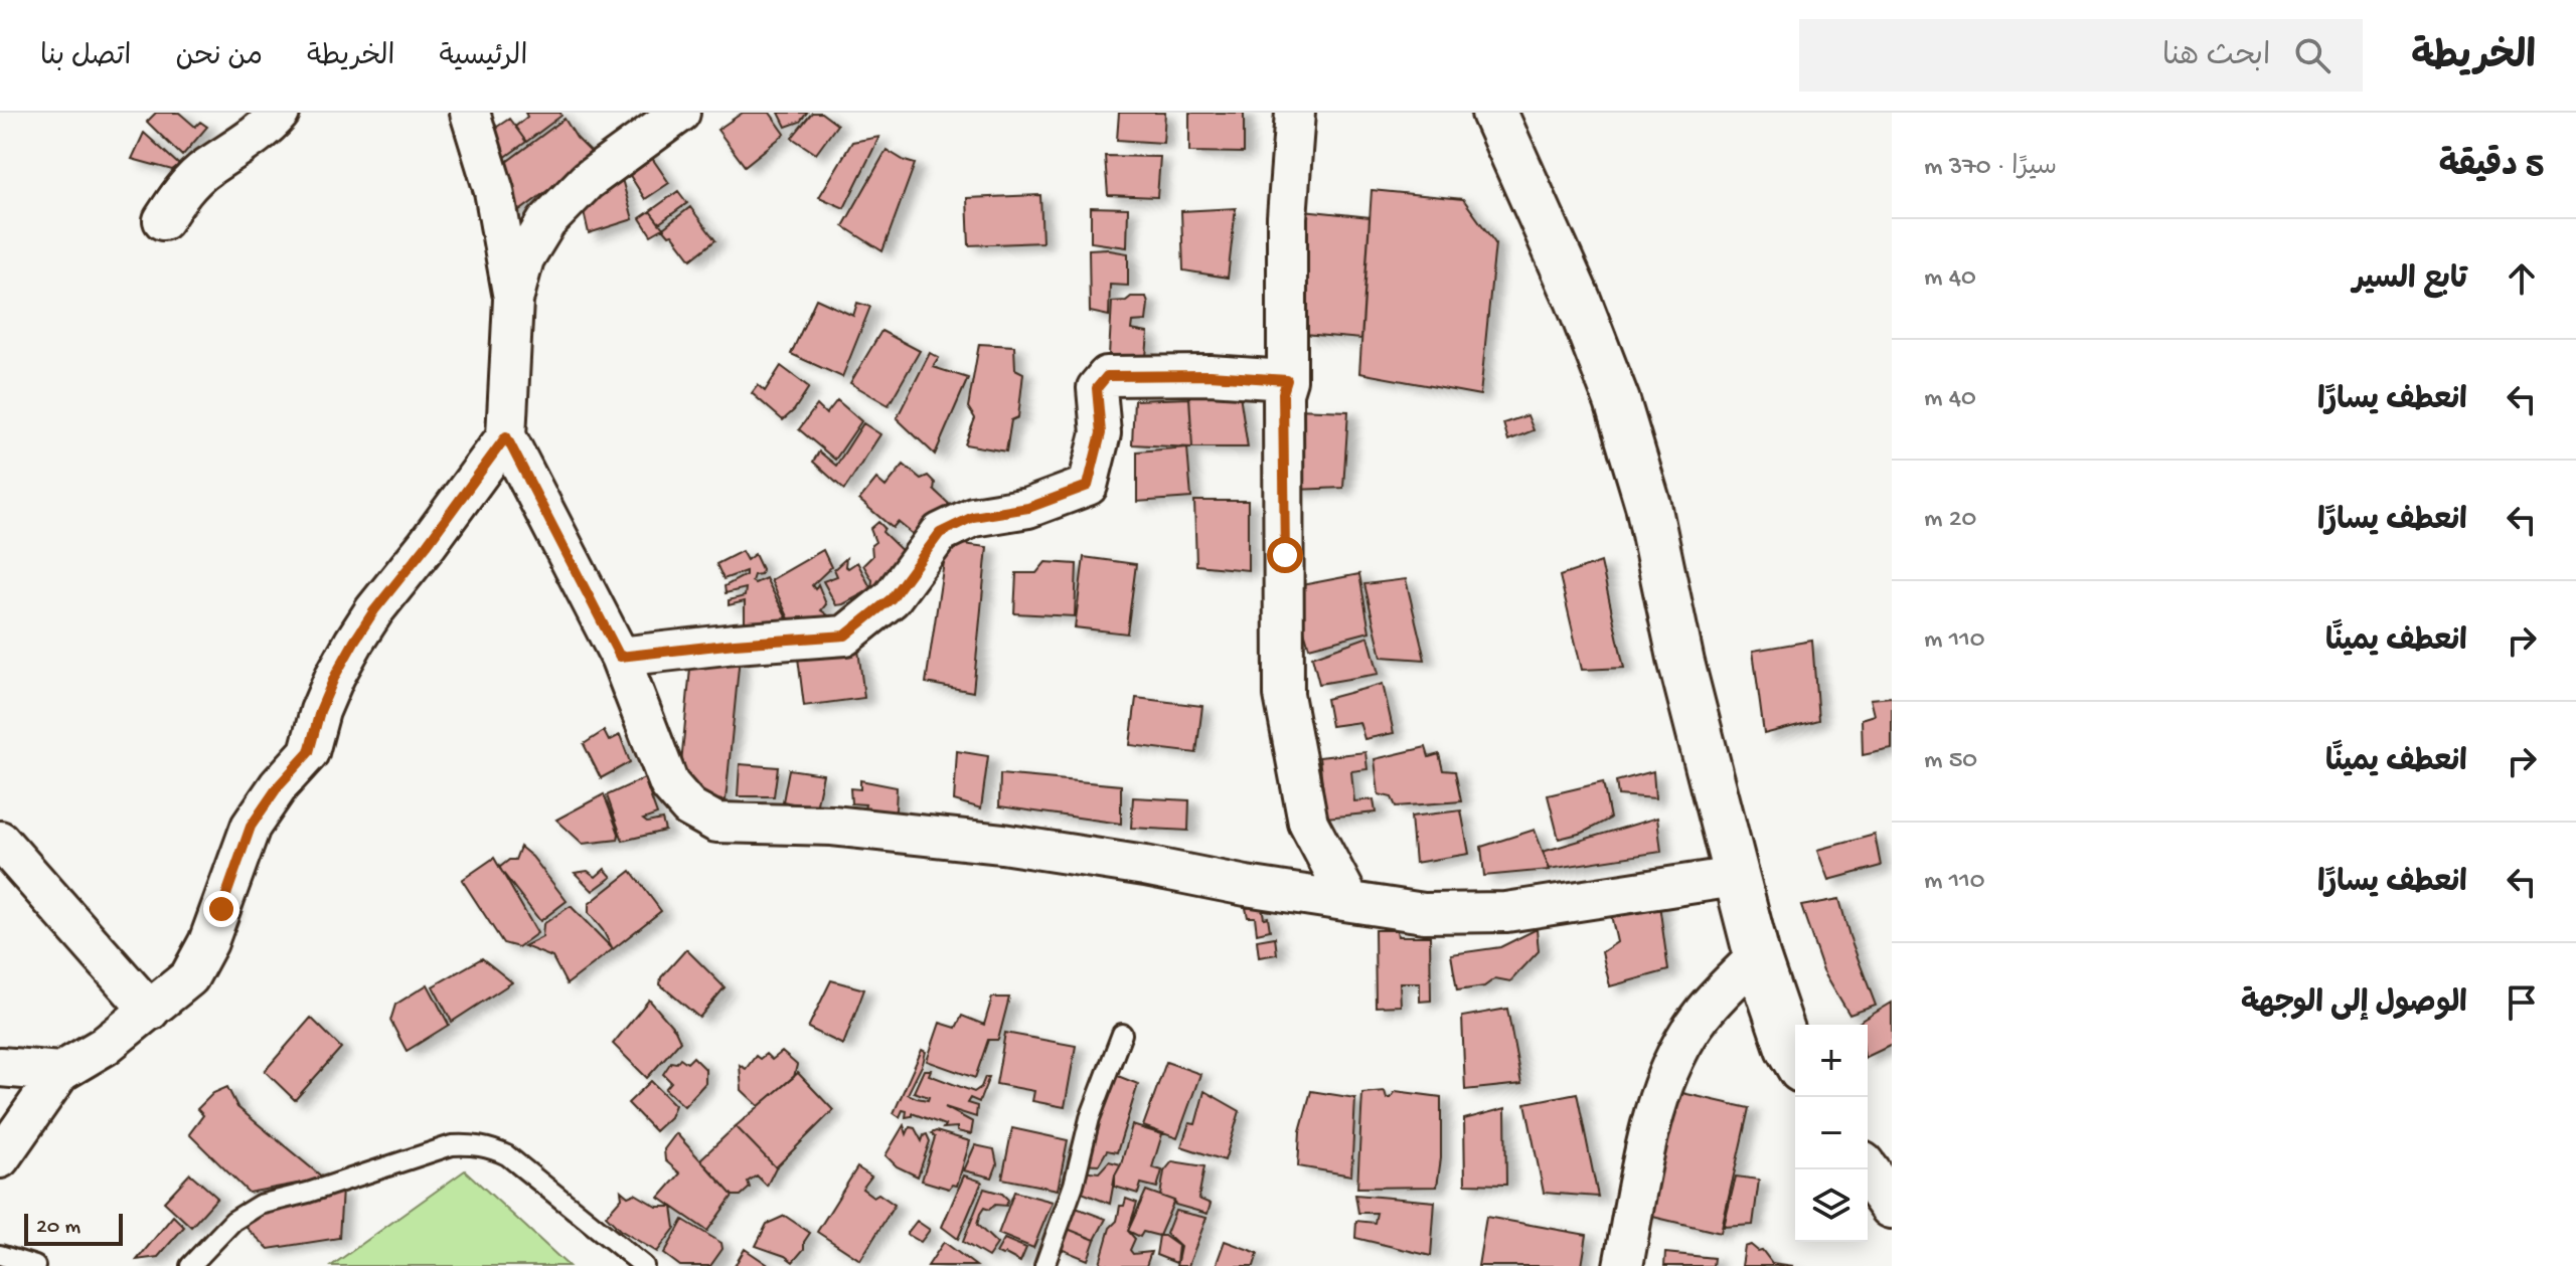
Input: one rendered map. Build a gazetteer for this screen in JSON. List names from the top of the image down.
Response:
{
  "scale_bar": "20 m",
  "page": {
    "header": "الخريطة",
    "search": "ابحث هنا",
    "nav": [
      "الرئيسية",
      "الخريطة",
      "من نحن",
      "اتصل بنا"
    ],
    "heading": ["5 دقيقة", "سيرًا · 370 m"],
    "list": [
      ["تابع السير", "40 m"],
      ["انعطف يسارًا", "40 m"],
      ["انعطف يسارًا", "20 m"],
      ["انعطف يمينًا", "110 m"],
      ["انعطف يمينًا", "50 m"],
      ["انعطف يسارًا", "110 m"],
      "الوصول إلى الوجهة"
    ],
    "map_buttons": ["+", "−"],
    "scale": "20 m"
  }
}
